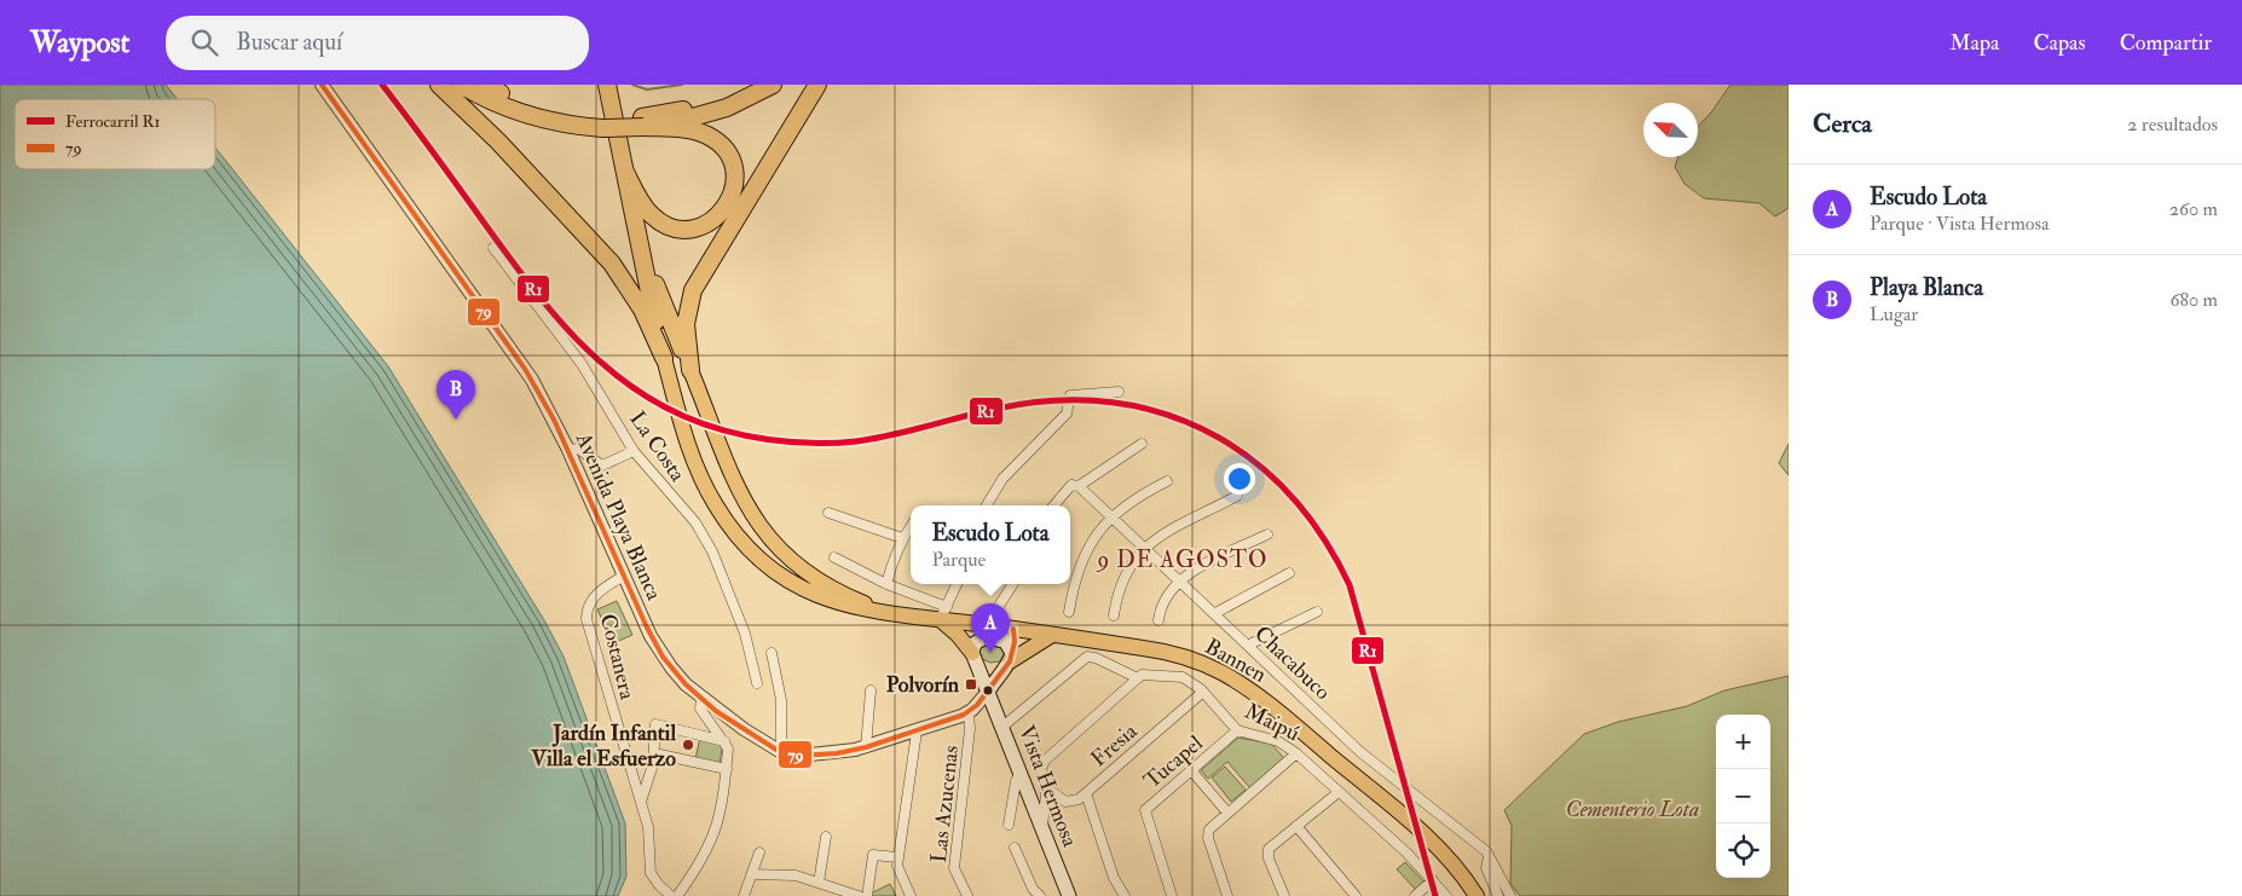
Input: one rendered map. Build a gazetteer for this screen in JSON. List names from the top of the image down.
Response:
{
  "streets": {
    "main road": ["Bannen", "Vista Hermosa"],
    "street": [
      "La Costa",
      "Avenida Playa Blanca",
      "Costanera",
      "Chacabuco",
      "Maipú",
      "Fresia",
      "Tucapel",
      "Las Azucenas"
    ]
  },
  "crossings": [
    ["Avenida Playa Blanca", "Costanera"],
    ["Avenida Playa Blanca", "Vista Hermosa"],
    ["Avenida Playa Blanca", "Las Azucenas"],
    ["Maipú", "Fresia"],
    ["Maipú", "Tucapel"]
  ],
  "districts": ["9 DE AGOSTO"],
  "parks": ["Cementerio Lota"],
  "places": {
    "transit": ["Polvorín"],
    "other": ["Jardín Infantil Villa el Esfuerzo"]
  },
  "lines": ["rail line R1", "transit line 79"],
  "legend": ["Ferrocarril R1", "79"],
  "north": "top left",
  "page": {
    "header": "Waypost",
    "search": "Buscar aquí",
    "nav": ["Mapa", "Capas", "Compartir"],
    "heading": ["Cerca", "2 resultados"],
    "list": [
      {
        "mark": "A",
        "name": "Escudo Lota",
        "note": "Parque · Vista Hermosa",
        "value": "260 m"
      },
      {
        "mark": "B",
        "name": "Playa Blanca",
        "note": "Lugar",
        "value": "680 m"
      }
    ],
    "pins": ["B", "A"],
    "popup": ["Escudo Lota", "Parque"],
    "map_buttons": ["+", "−"]
  }
}
